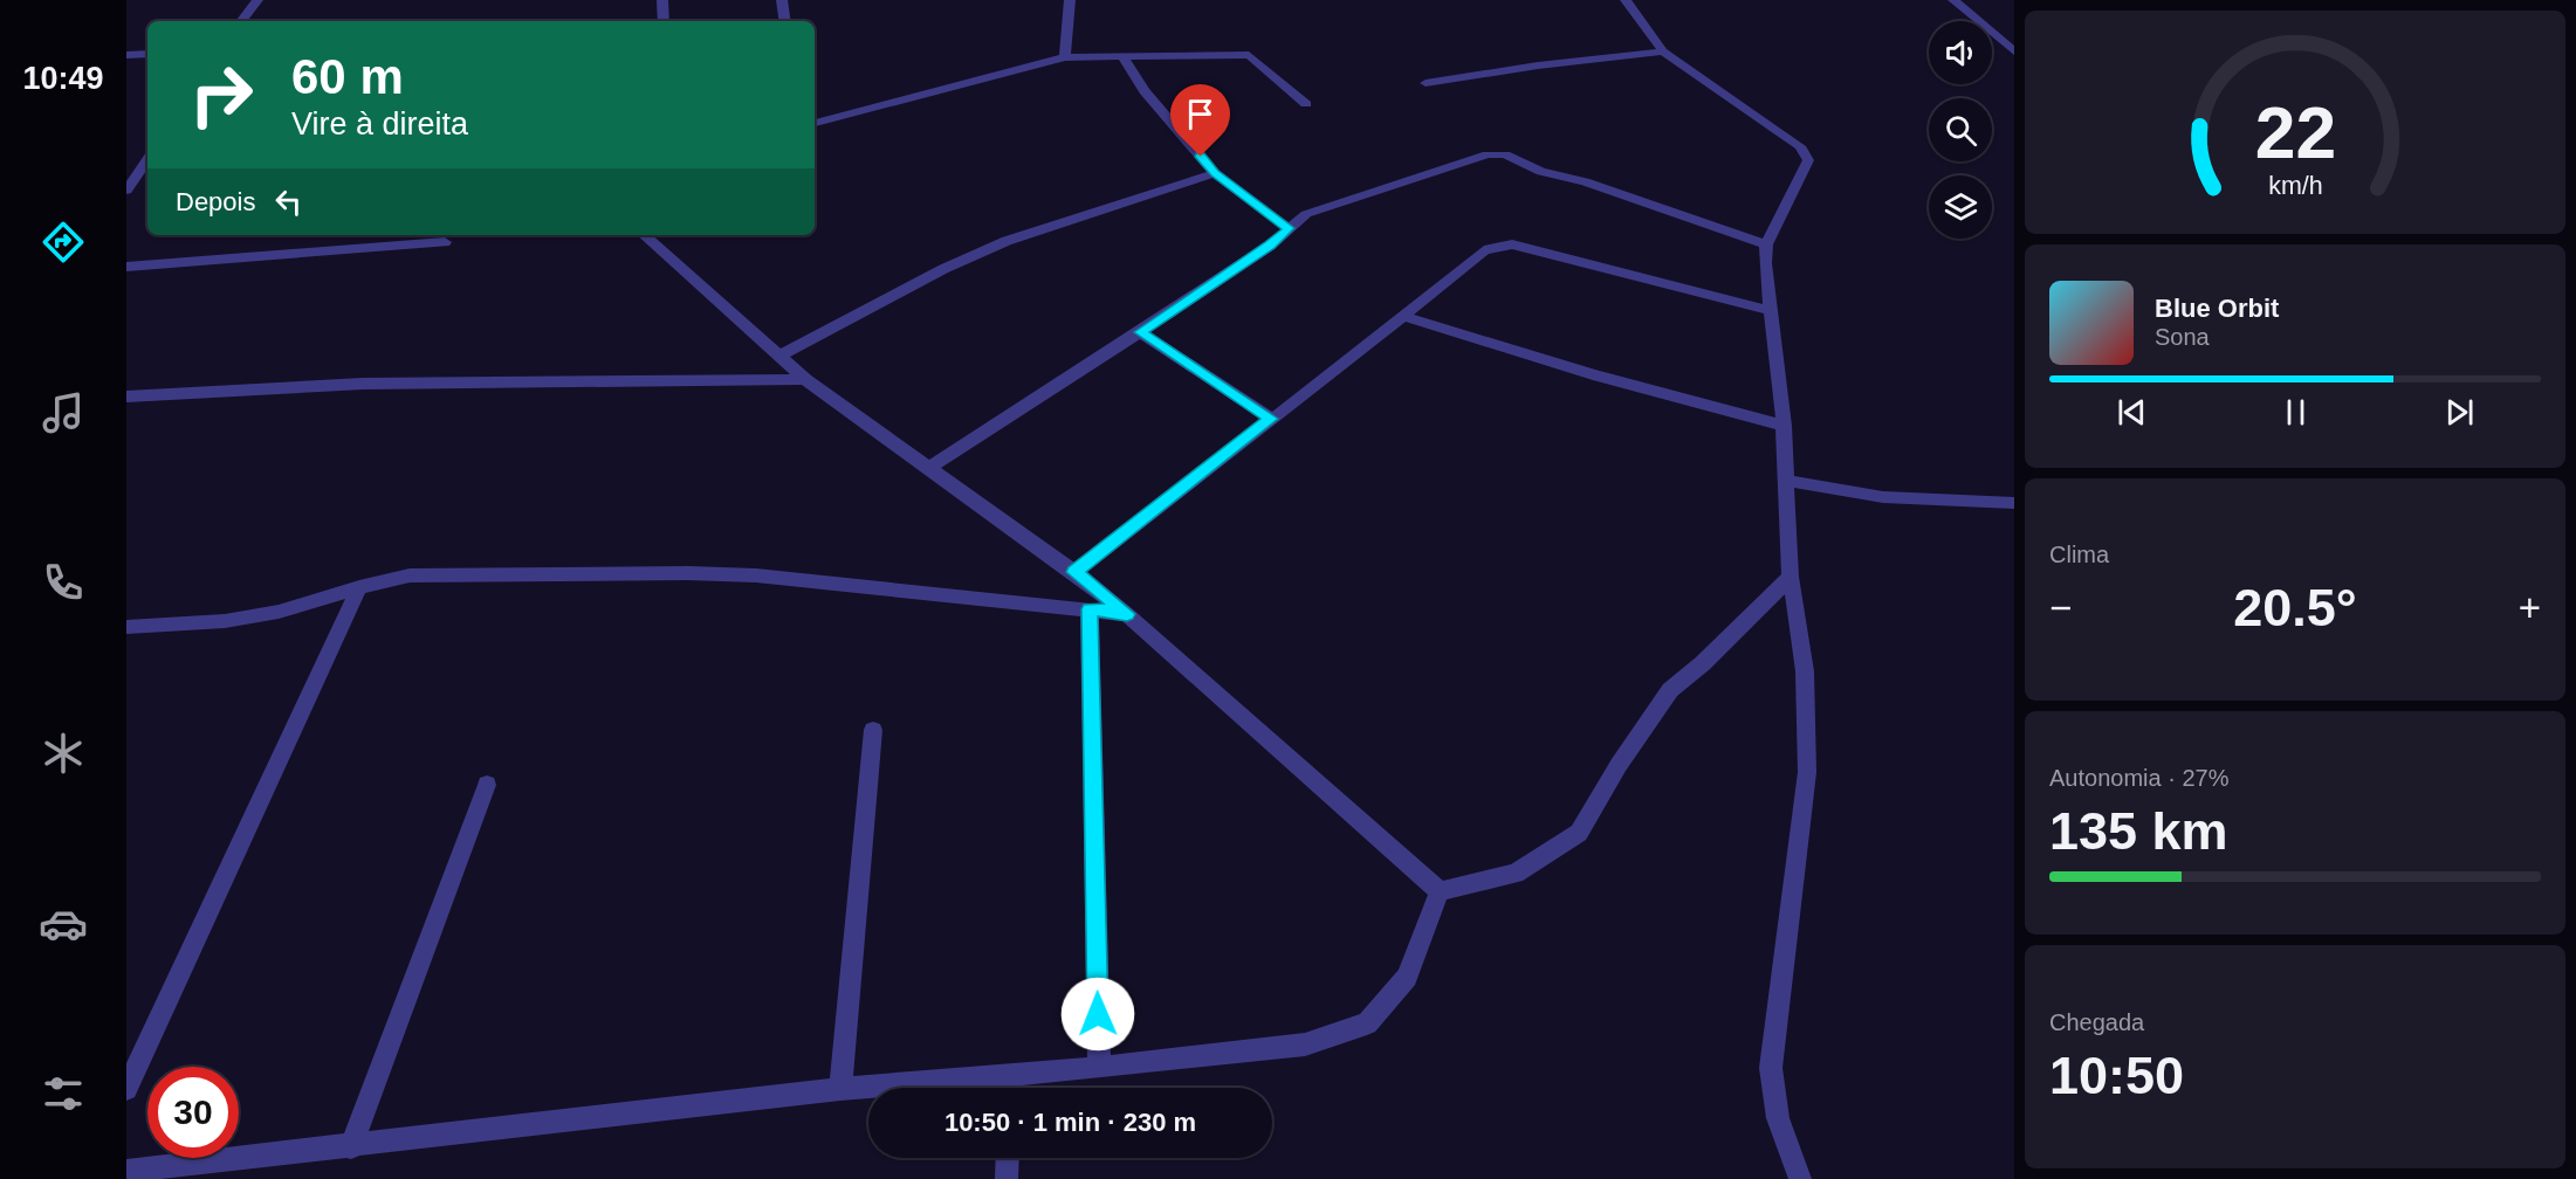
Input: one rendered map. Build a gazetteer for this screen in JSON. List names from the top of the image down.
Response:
{
  "page": {
    "tabs": "10:49",
    "turn": ["60 m", "Vire à direita"],
    "then": "Depois",
    "song": ["Blue Orbit", "Sona"],
    "tile": [
      "Clima",
      ["Autonomia · 27%", "135 km"],
      ["Chegada", "10:50"]
    ],
    "heat": ["−", "20.5°", "+"],
    "limit": "30",
    "trip": "10:50 · 1 min · 230 m",
    "gauge": ["22", "km/h"]
  }
}
